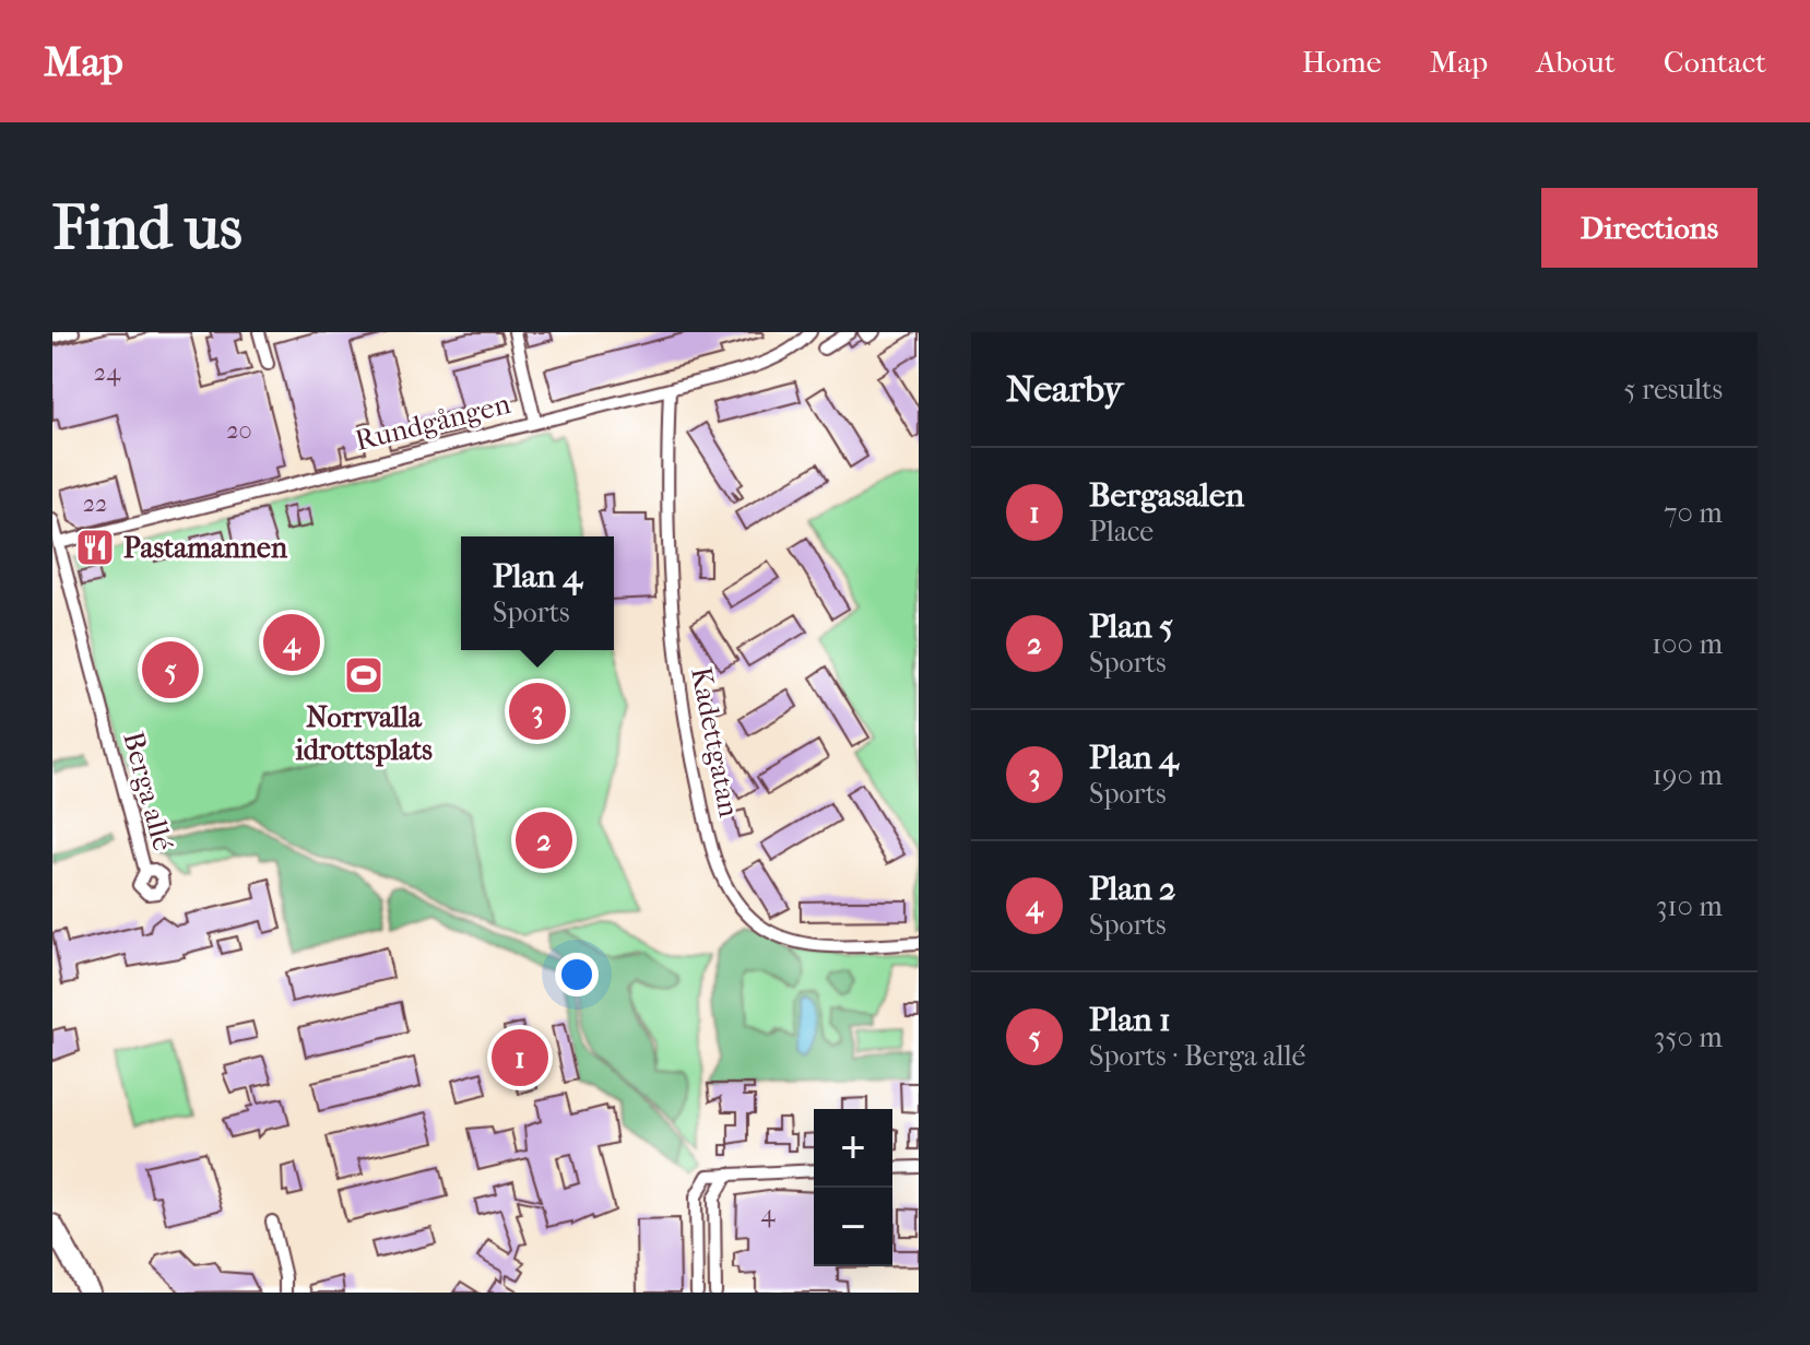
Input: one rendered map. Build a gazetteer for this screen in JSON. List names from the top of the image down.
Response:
{
  "streets": {
    "street": ["Rundgången", "Kadettgatan", "Berga allé"]
  },
  "crossings": [
    ["Rundgången", "Kadettgatan"],
    ["Rundgången", "Berga allé"]
  ],
  "places": {
    "restaurant": ["Pastamannen"],
    "sports": ["Norrvalla idrottsplats"]
  },
  "house_numbers": [
    "24",
    "20",
    "22",
    "4"
  ],
  "page": {
    "header": "Map",
    "nav": [
      "Home",
      "Map",
      "About",
      "Contact"
    ],
    "buttons": "Directions",
    "title": "Find us",
    "heading": ["Nearby", "5 results"],
    "list": [
      {
        "mark": "1",
        "name": "Bergasalen",
        "note": "Place",
        "value": "70 m"
      },
      {
        "mark": "2",
        "name": "Plan 5",
        "note": "Sports",
        "value": "100 m"
      },
      {
        "mark": "3",
        "name": "Plan 4",
        "note": "Sports",
        "value": "190 m"
      },
      {
        "mark": "4",
        "name": "Plan 2",
        "note": "Sports",
        "value": "310 m"
      },
      {
        "mark": "5",
        "name": "Plan 1",
        "note": "Sports · Berga allé",
        "value": "350 m"
      }
    ],
    "popup": ["Plan 4", "Sports"],
    "pins": [
      "4",
      "5",
      "3",
      "2",
      "1"
    ],
    "map_buttons": ["+", "−"]
  }
}
